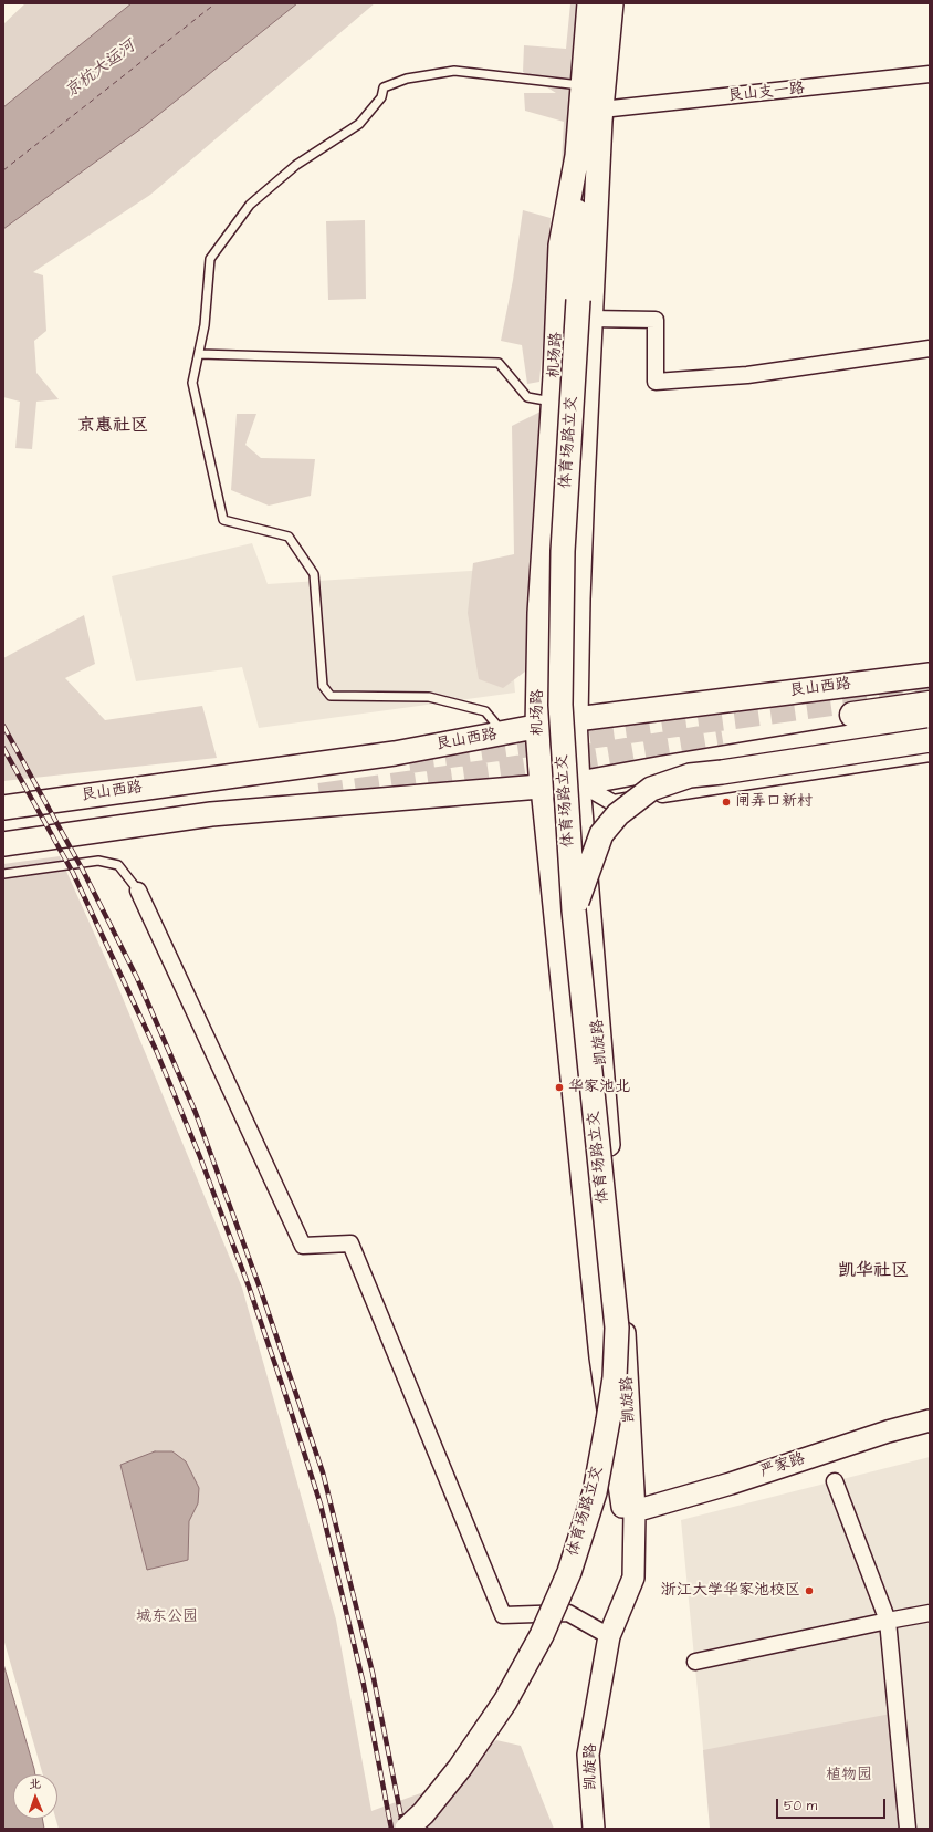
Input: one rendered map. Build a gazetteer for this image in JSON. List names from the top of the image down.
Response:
{
  "streets": {
    "main road": [
      "机场路",
      "体育场路立交",
      "艮山西路",
      "凯旋路",
      "严家路"
    ],
    "street": ["艮山支一路"]
  },
  "crossings": [
    ["艮山支一路", "体育场路立交"],
    ["机场路", "体育场路立交"],
    ["机场路", "艮山西路"],
    ["机场路", "凯旋路"],
    ["艮山西路", "凯旋路"],
    ["凯旋路", "严家路"]
  ],
  "districts": ["京惠社区", "凯华社区"],
  "water": ["京杭大运河"],
  "parks": ["城东公园", "植物园"],
  "places": ["闸弄口新村", "华家池北", "浙江大学华家池校区"],
  "scale_bar": "50 m",
  "north": "top"
}
